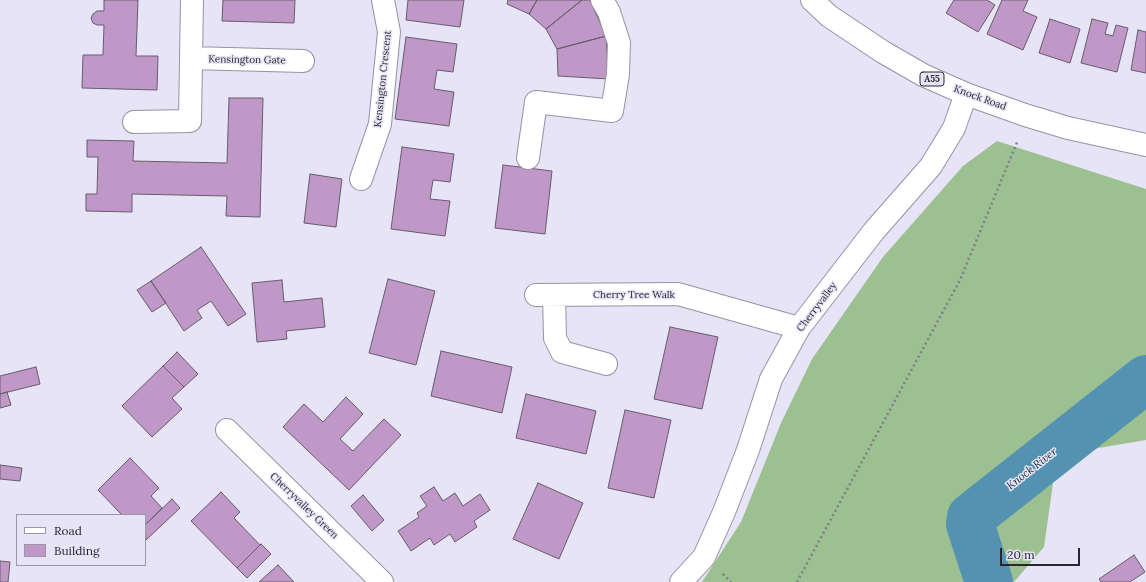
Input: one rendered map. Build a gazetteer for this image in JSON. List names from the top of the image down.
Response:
{
  "streets": {
    "main road": [
      "Kensington Gate",
      "Kensington Crescent",
      "A55",
      "Knock Road",
      "Cherry Tree Walk",
      "Cherryvalley",
      "Cherryvalley Green"
    ]
  },
  "crossings": [
    ["Knock Road", "Cherryvalley"],
    ["Cherry Tree Walk", "Cherryvalley"]
  ],
  "water": ["Knock River"],
  "legend": ["Road", "Building"],
  "scale_bar": "20 m"
}
